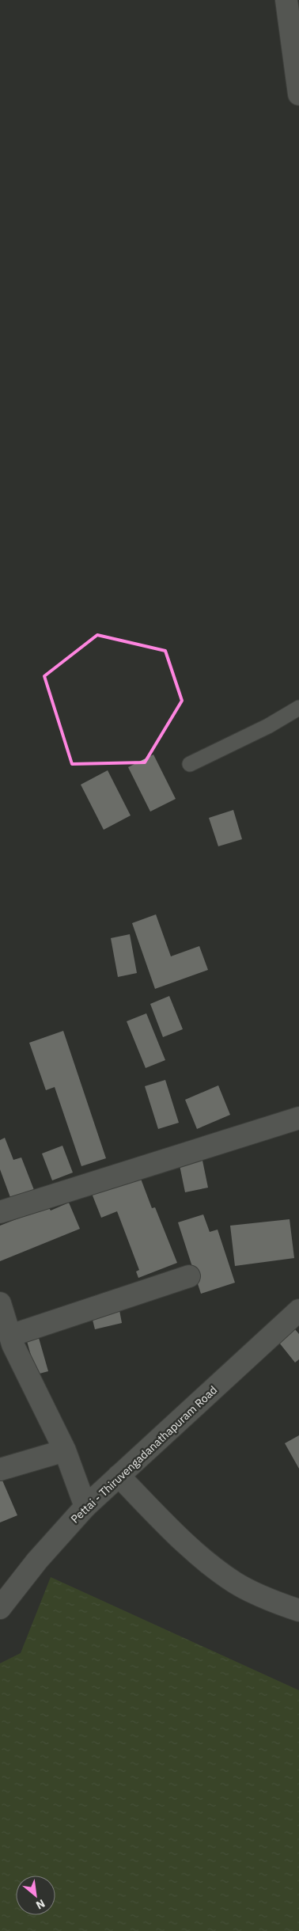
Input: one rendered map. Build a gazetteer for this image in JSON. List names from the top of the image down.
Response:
{
  "streets": {
    "street": ["Pettai - Thiruvengadanathapuram Road"]
  },
  "north": "bottom right"
}
